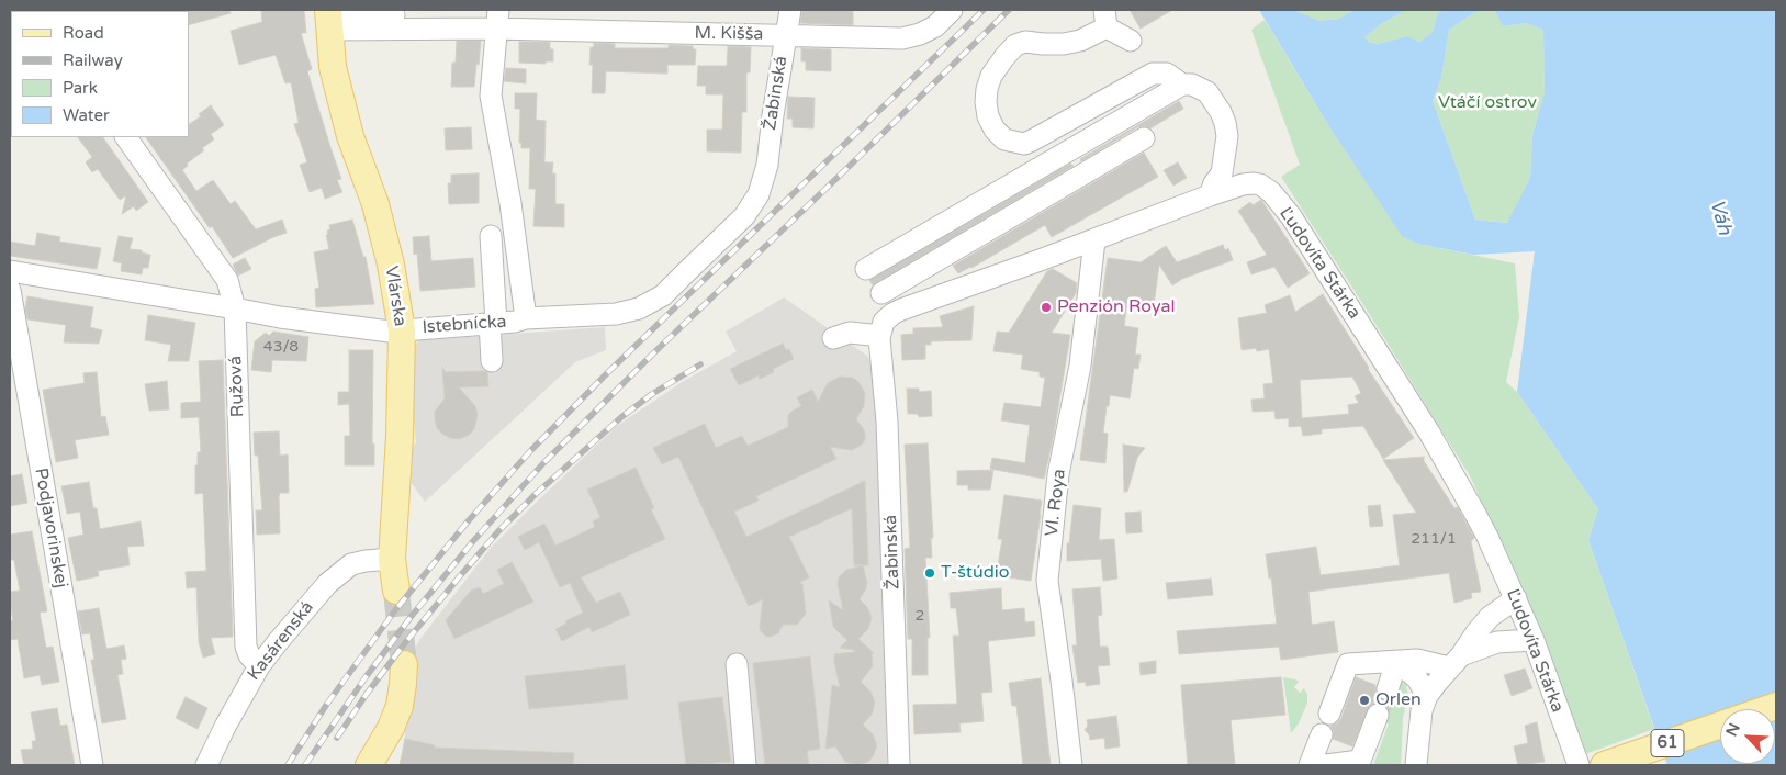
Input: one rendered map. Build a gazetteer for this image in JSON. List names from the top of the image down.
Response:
{
  "streets": {
    "main road": ["Vlárska", "61"],
    "street": [
      "M. Kišša",
      "Žabinská",
      "Ľudovíta Stárka",
      "Istebnícka",
      "Ružová",
      "Vl. Roya",
      "Podjavorinskej",
      "Kasárenská"
    ]
  },
  "crossings": [
    ["M. Kišša", "Žabinská"],
    ["M. Kišša", "Vlárska"],
    ["Žabinská", "Ľudovíta Stárka"],
    ["Žabinská", "Istebnícka"],
    ["Ľudovíta Stárka", "Vl. Roya"],
    ["Vlárska", "Istebnícka"],
    ["Vlárska", "Kasárenská"],
    ["Istebnícka", "Ružová"],
    ["Ružová", "Kasárenská"]
  ],
  "water": ["Váh"],
  "parks": ["Vtáčí ostrov"],
  "places": ["Penzión Royal", "T-štúdio", "Orlen"],
  "house_numbers": ["43/8", "211/1", "2"],
  "legend": [
    "Road",
    "Railway",
    "Park",
    "Water"
  ],
  "north": "top left"
}
